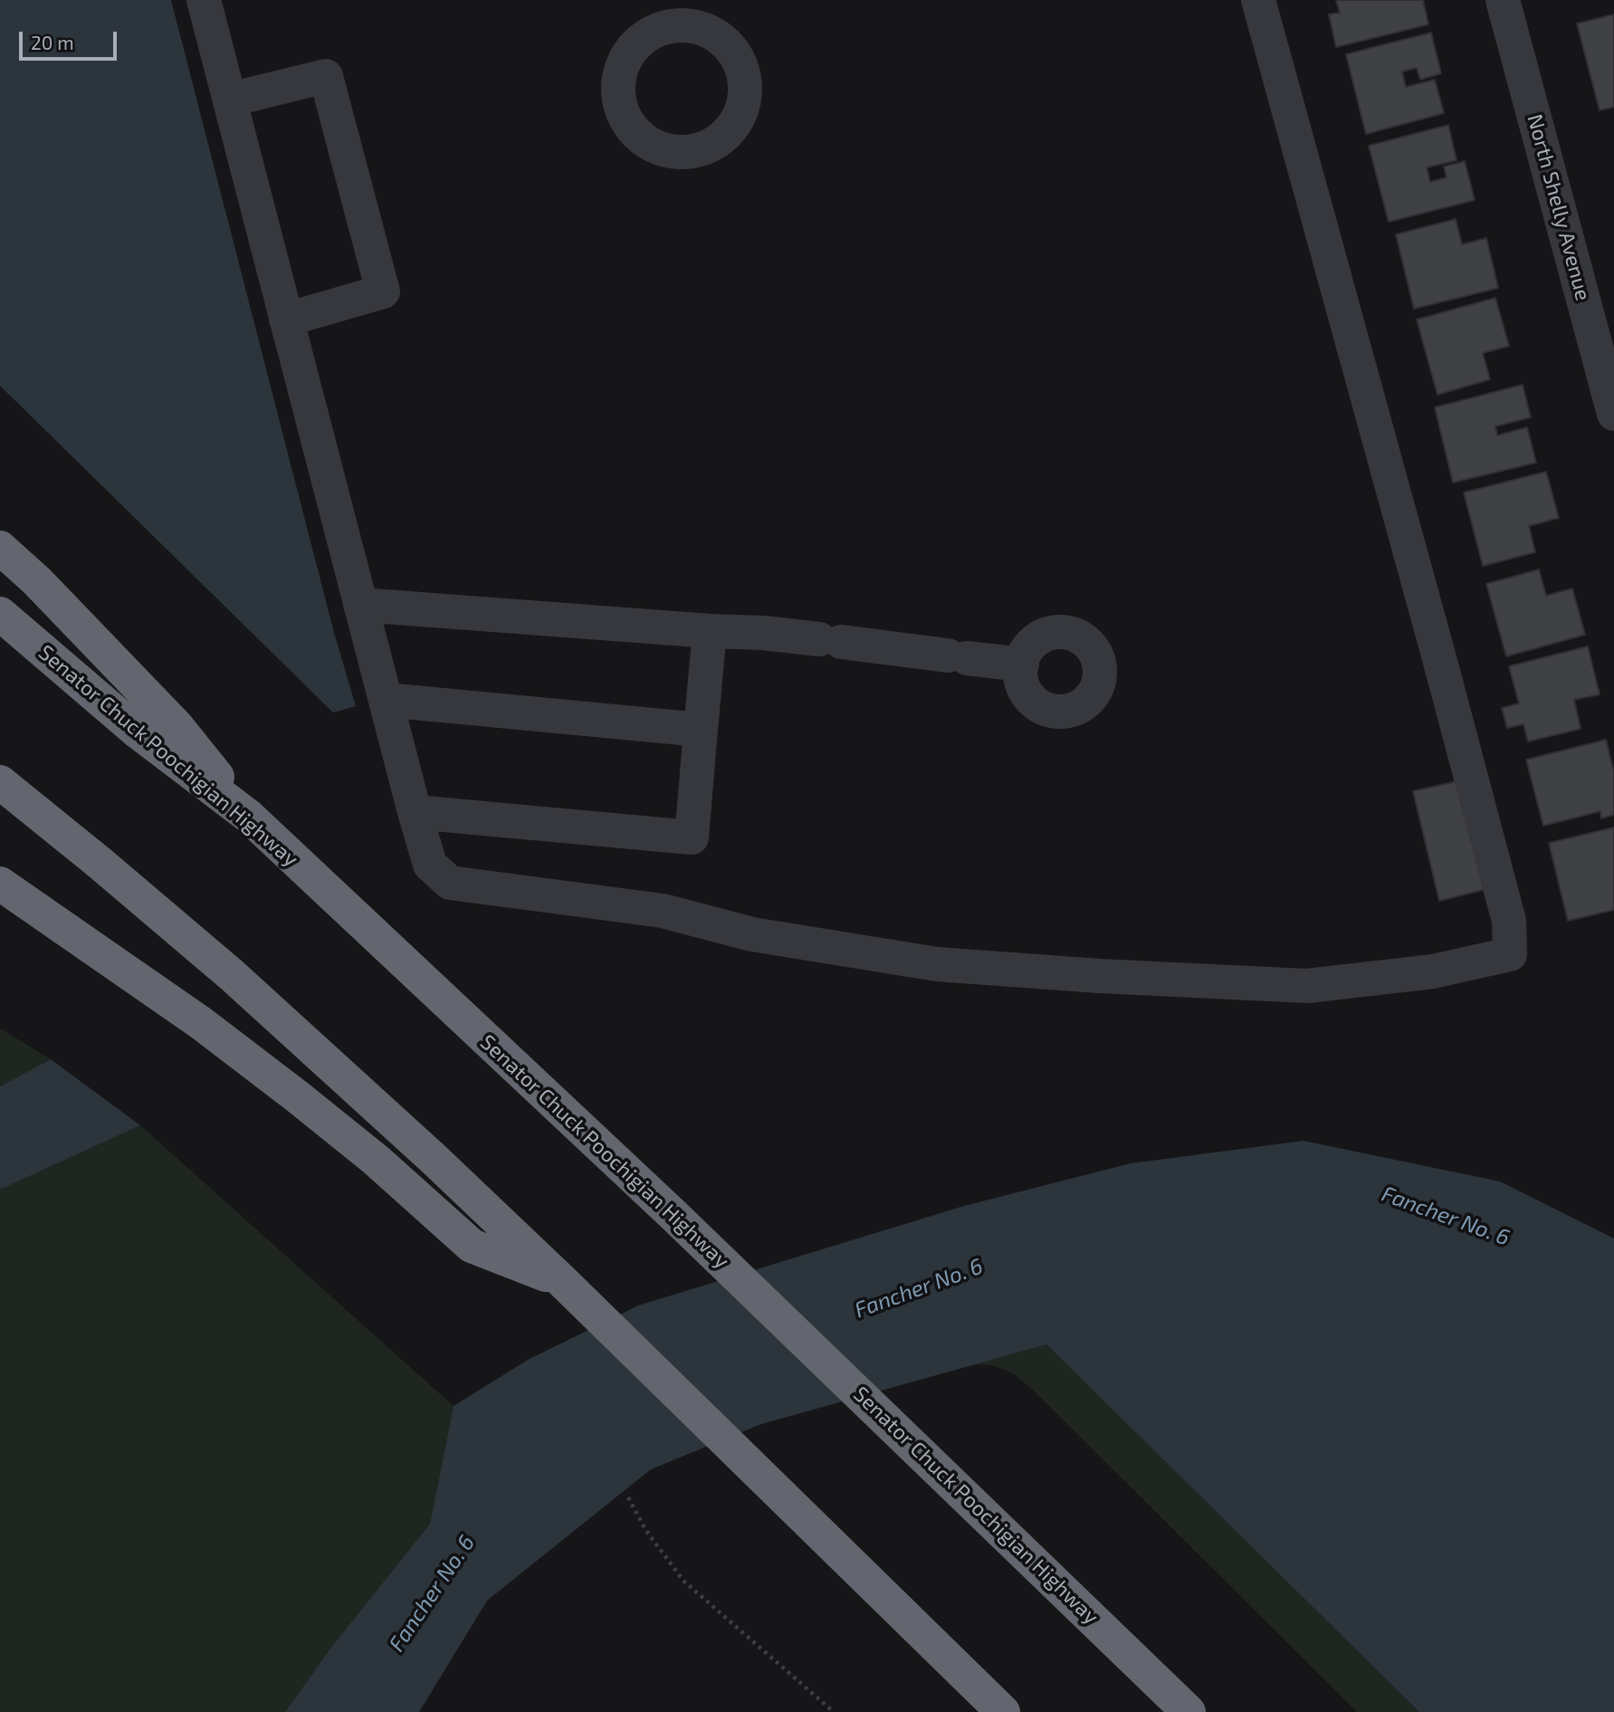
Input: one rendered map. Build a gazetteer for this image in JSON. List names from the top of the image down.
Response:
{
  "streets": {
    "highway": ["Senator Chuck Poochigian Highway"],
    "street": ["North Shelly Avenue"]
  },
  "water": ["Fancher No. 6"],
  "scale_bar": "20 m"
}
